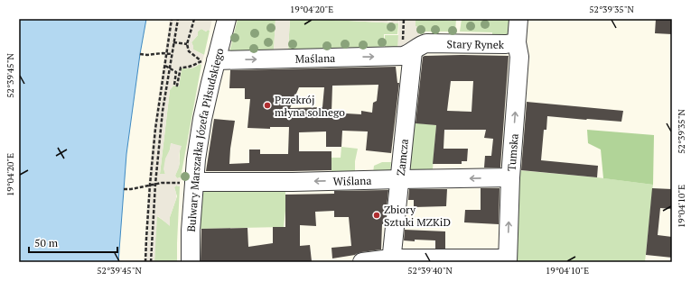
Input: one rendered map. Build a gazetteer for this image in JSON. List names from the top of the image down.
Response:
{
  "streets": {
    "street": [
      "Stary Rynek",
      "Maślana",
      "Bulwary Marszałka Józefa Piłsudskiego",
      "Tumska",
      "Zamcza",
      "Wiślana"
    ]
  },
  "crossings": [
    ["Stary Rynek", "Maślana"],
    ["Stary Rynek", "Tumska"],
    ["Stary Rynek", "Zamcza"],
    ["Maślana", "Bulwary Marszałka Józefa Piłsudskiego"],
    ["Maślana", "Zamcza"],
    ["Bulwary Marszałka Józefa Piłsudskiego", "Wiślana"],
    ["Tumska", "Wiślana"],
    ["Zamcza", "Wiślana"]
  ],
  "one_way": ["Maślana", "Tumska"],
  "places": ["Przekrój młyna solnego", "Zbiory Sztuki MZKiD"],
  "scale_bar": "50 m",
  "coordinates": [
    "19°04'20\"E",
    "52°39'35\"N",
    "52°39'45\"N",
    "19°04'10\"E",
    "52°39'40\"N"
  ]
}
